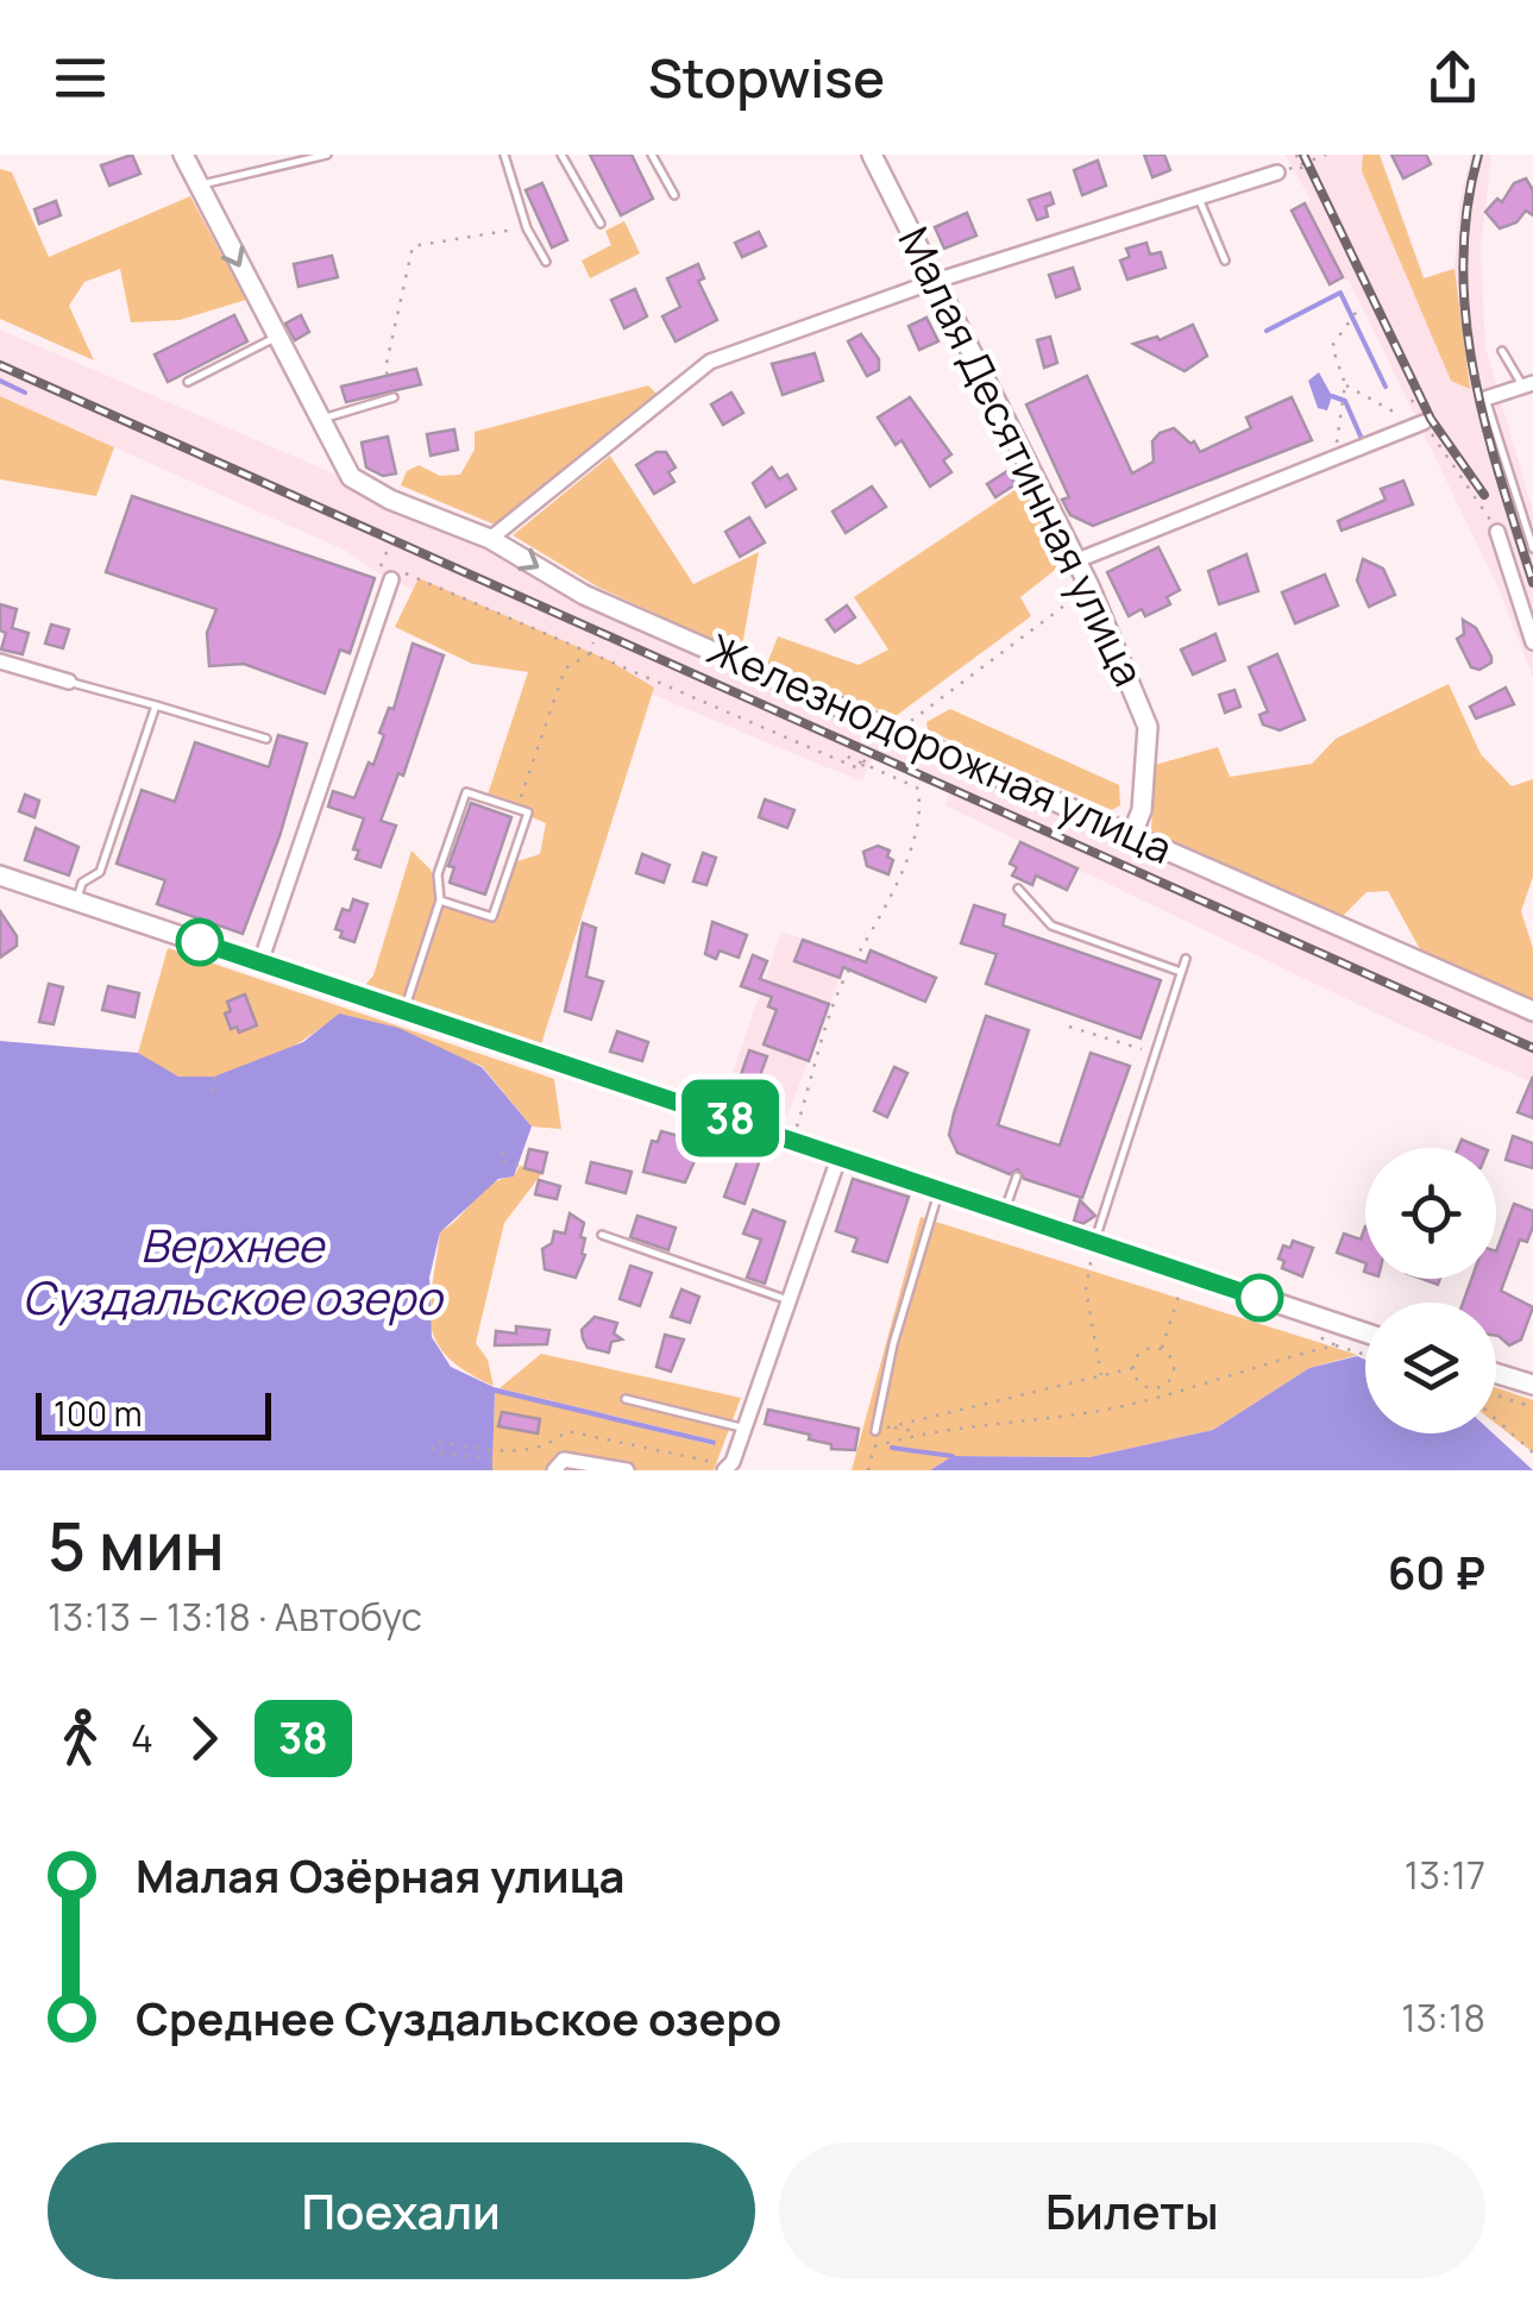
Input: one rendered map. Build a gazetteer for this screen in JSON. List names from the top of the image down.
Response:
{
  "streets": {
    "street": ["Малая Десятинная улица", "Железнодорожная улица"]
  },
  "crossings": [
    ["Малая Десятинная улица", "Железнодорожная улица"]
  ],
  "one_way": ["Железнодорожная улица"],
  "water": ["Верхнее Суздальское озеро"],
  "lines": ["bus line 38"],
  "scale_bar": "100 m",
  "page": {
    "header": "Stopwise",
    "on_map": "38",
    "scale": "100 m",
    "heading": ["5 мин", "13:13 – 13:18 · Автобус", "60 ₽"],
    "legs": ["4", "38"],
    "list": [
      {
        "name": "Малая Озёрная улица",
        "value": "13:17"
      },
      {
        "name": "Среднее Суздальское озеро",
        "value": "13:18"
      }
    ],
    "buttons": ["Поехали", "Билеты"]
  }
}
